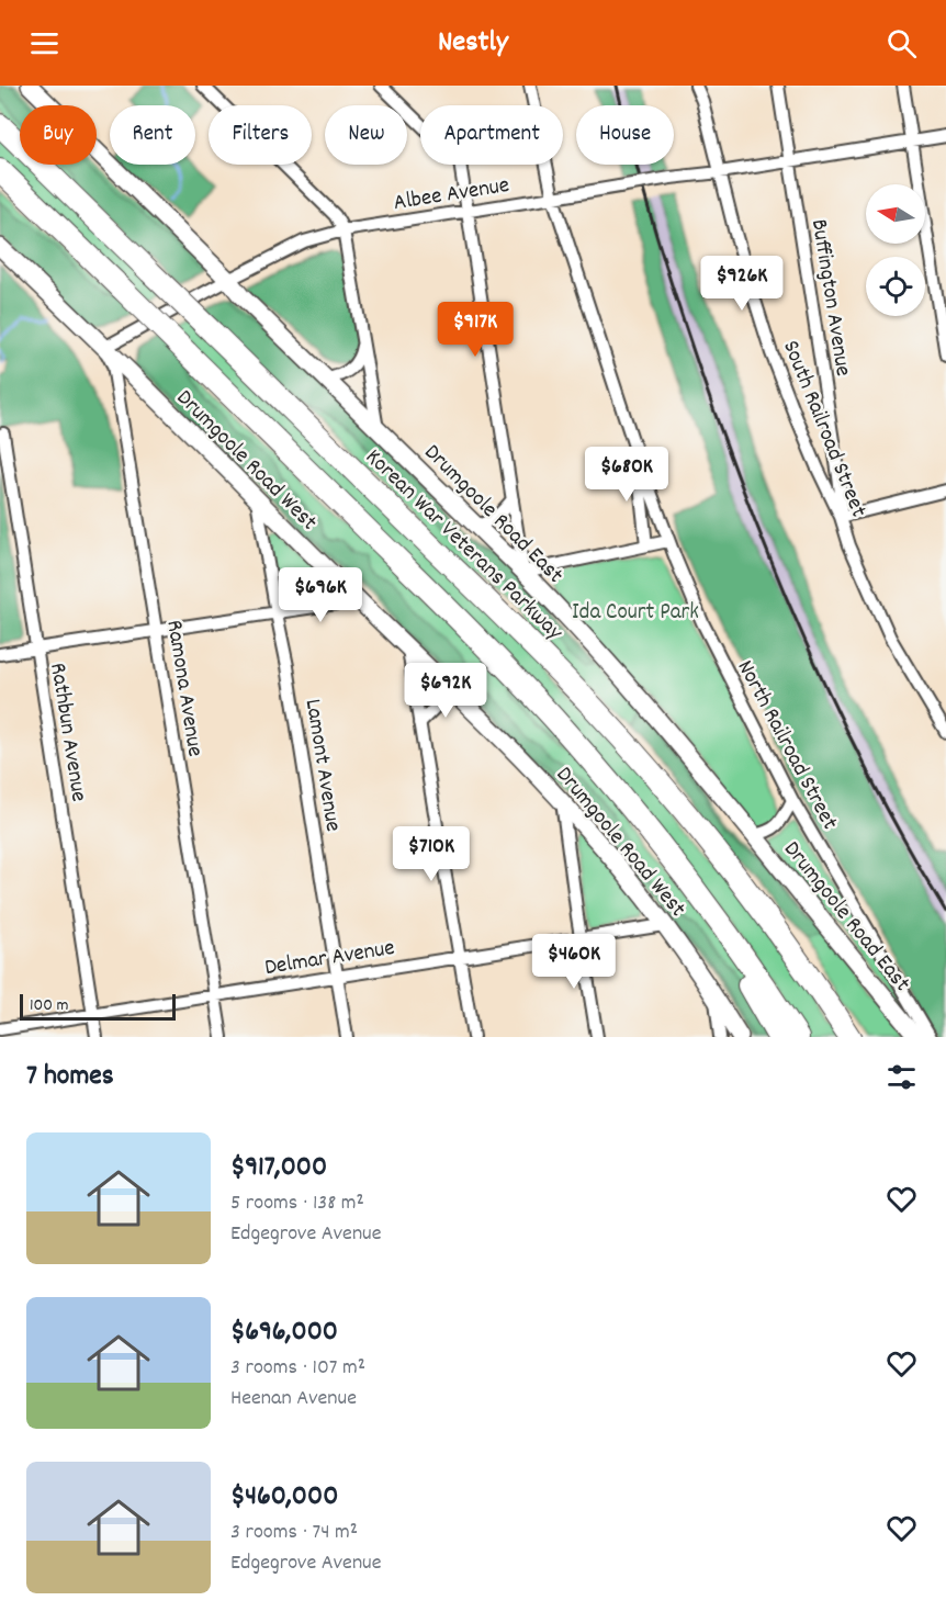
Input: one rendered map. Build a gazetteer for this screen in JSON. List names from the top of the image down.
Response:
{
  "streets": {
    "highway": ["Korean War Veterans Parkway"],
    "main road": ["Drumgoole Road West", "Drumgoole Road East"],
    "street": [
      "Albee Avenue",
      "Buffington Avenue",
      "South Railroad Street",
      "Ramona Avenue",
      "Rathbun Avenue",
      "North Railroad Street",
      "Lamont Avenue",
      "Delmar Avenue"
    ]
  },
  "crossings": [
    ["Albee Avenue", "Buffington Avenue"],
    ["Albee Avenue", "South Railroad Street"],
    ["Albee Avenue", "Drumgoole Road West"],
    ["Albee Avenue", "Drumgoole Road East"],
    ["Albee Avenue", "Ramona Avenue"],
    ["Albee Avenue", "North Railroad Street"],
    ["Buffington Avenue", "South Railroad Street"],
    ["Drumgoole Road West", "Ramona Avenue"],
    ["Drumgoole Road West", "Lamont Avenue"],
    ["Drumgoole Road West", "Delmar Avenue"],
    ["Ramona Avenue", "Delmar Avenue"],
    ["Rathbun Avenue", "Delmar Avenue"],
    ["Lamont Avenue", "Delmar Avenue"]
  ],
  "parks": ["Ida Court Park"],
  "scale_bar": "100 m",
  "north": "left",
  "page": {
    "header": "Nestly",
    "chip": [
      "Buy",
      "Rent",
      "Filters",
      "New",
      "Apartment",
      "House"
    ],
    "price": [
      "$926K",
      "$917K",
      "$680K",
      "$696K",
      "$692K",
      "$710K",
      "$460K"
    ],
    "scale": "100 m",
    "heading": "7 homes",
    "list": [
      {
        "name": "$917,000",
        "note": "5 rooms · 138 m² · Edgegrove Avenue"
      },
      {
        "name": "$696,000",
        "note": "3 rooms · 107 m² · Heenan Avenue"
      },
      {
        "name": "$460,000",
        "note": "3 rooms · 74 m² · Edgegrove Avenue"
      }
    ]
  }
}
